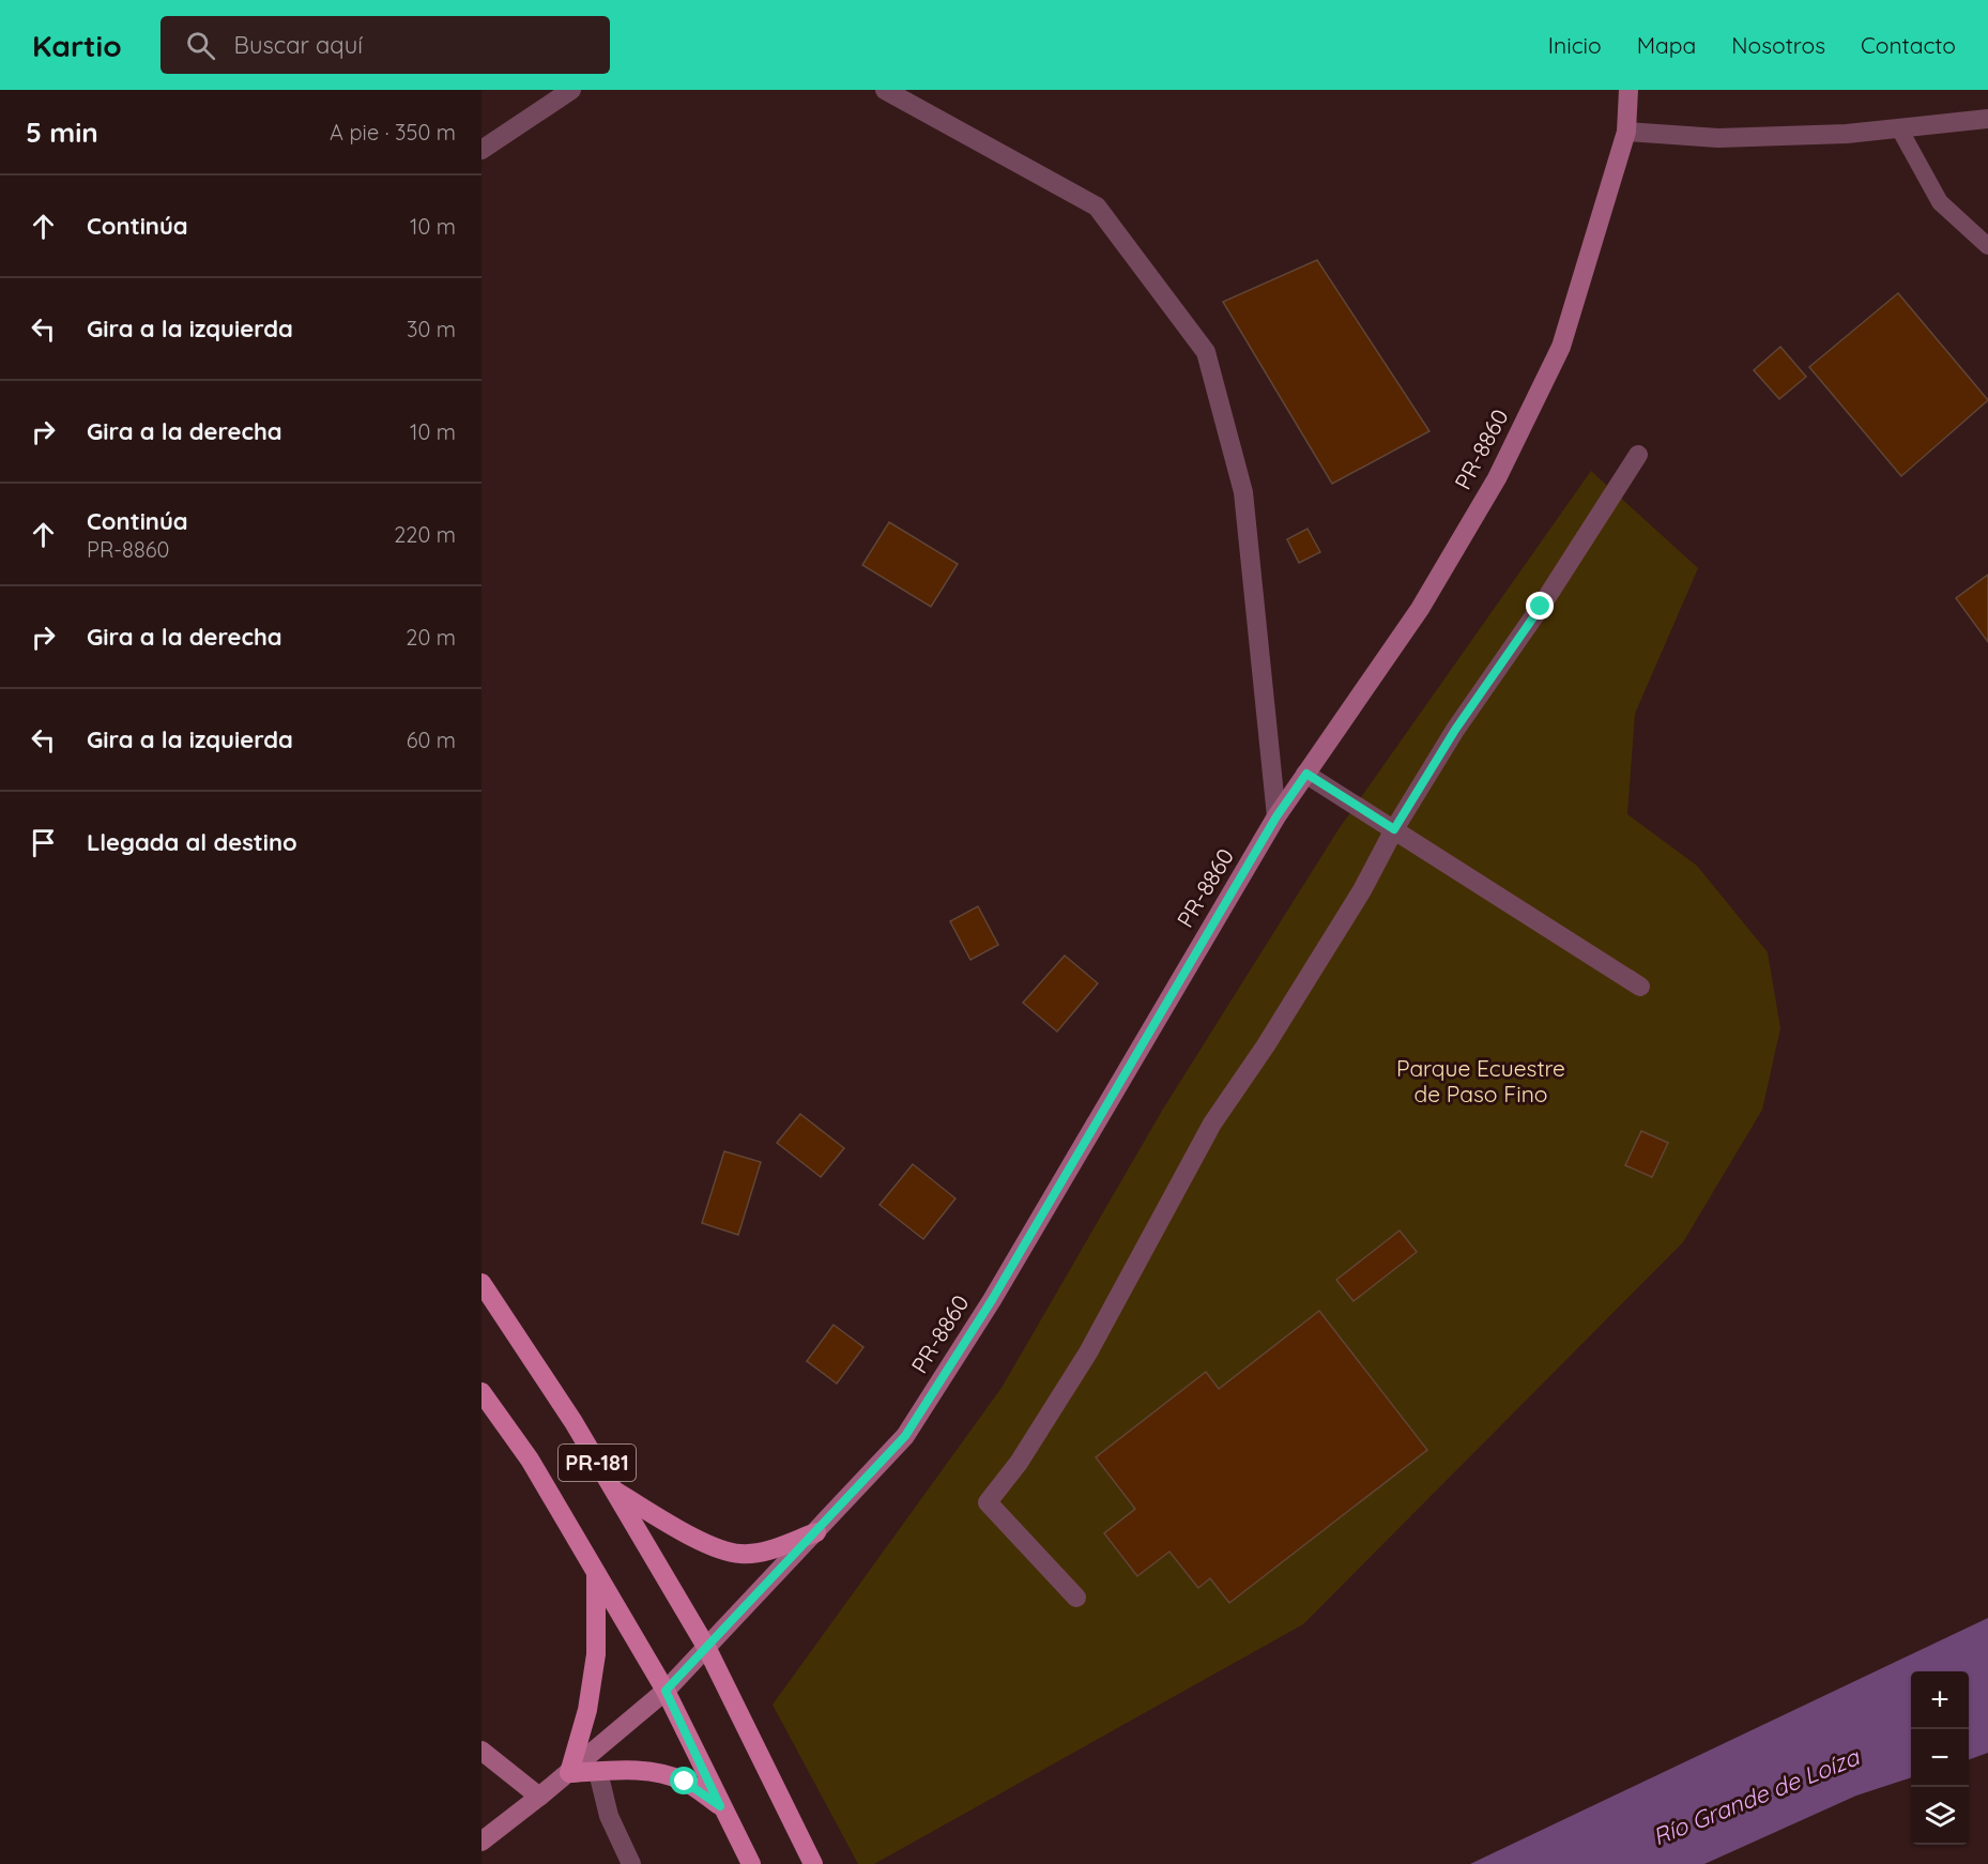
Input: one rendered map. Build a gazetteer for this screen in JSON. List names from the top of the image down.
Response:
{
  "streets": {
    "main road": ["PR-181"],
    "street": ["PR-8860"]
  },
  "crossings": [
    ["PR-8860", "PR-181"]
  ],
  "water": ["Río Grande de Loíza"],
  "parks": ["Parque Ecuestre de Paso Fino"],
  "page": {
    "header": "Kartio",
    "search": "Buscar aquí",
    "nav": [
      "Inicio",
      "Mapa",
      "Nosotros",
      "Contacto"
    ],
    "heading": ["5 min", "A pie · 350 m"],
    "list": [
      ["Continúa", "10 m"],
      ["Gira a la izquierda", "30 m"],
      ["Gira a la derecha", "10 m"],
      ["Continúa", "PR-8860", "220 m"],
      ["Gira a la derecha", "20 m"],
      ["Gira a la izquierda", "60 m"],
      "Llegada al destino"
    ],
    "map_buttons": ["+", "−"]
  }
}
